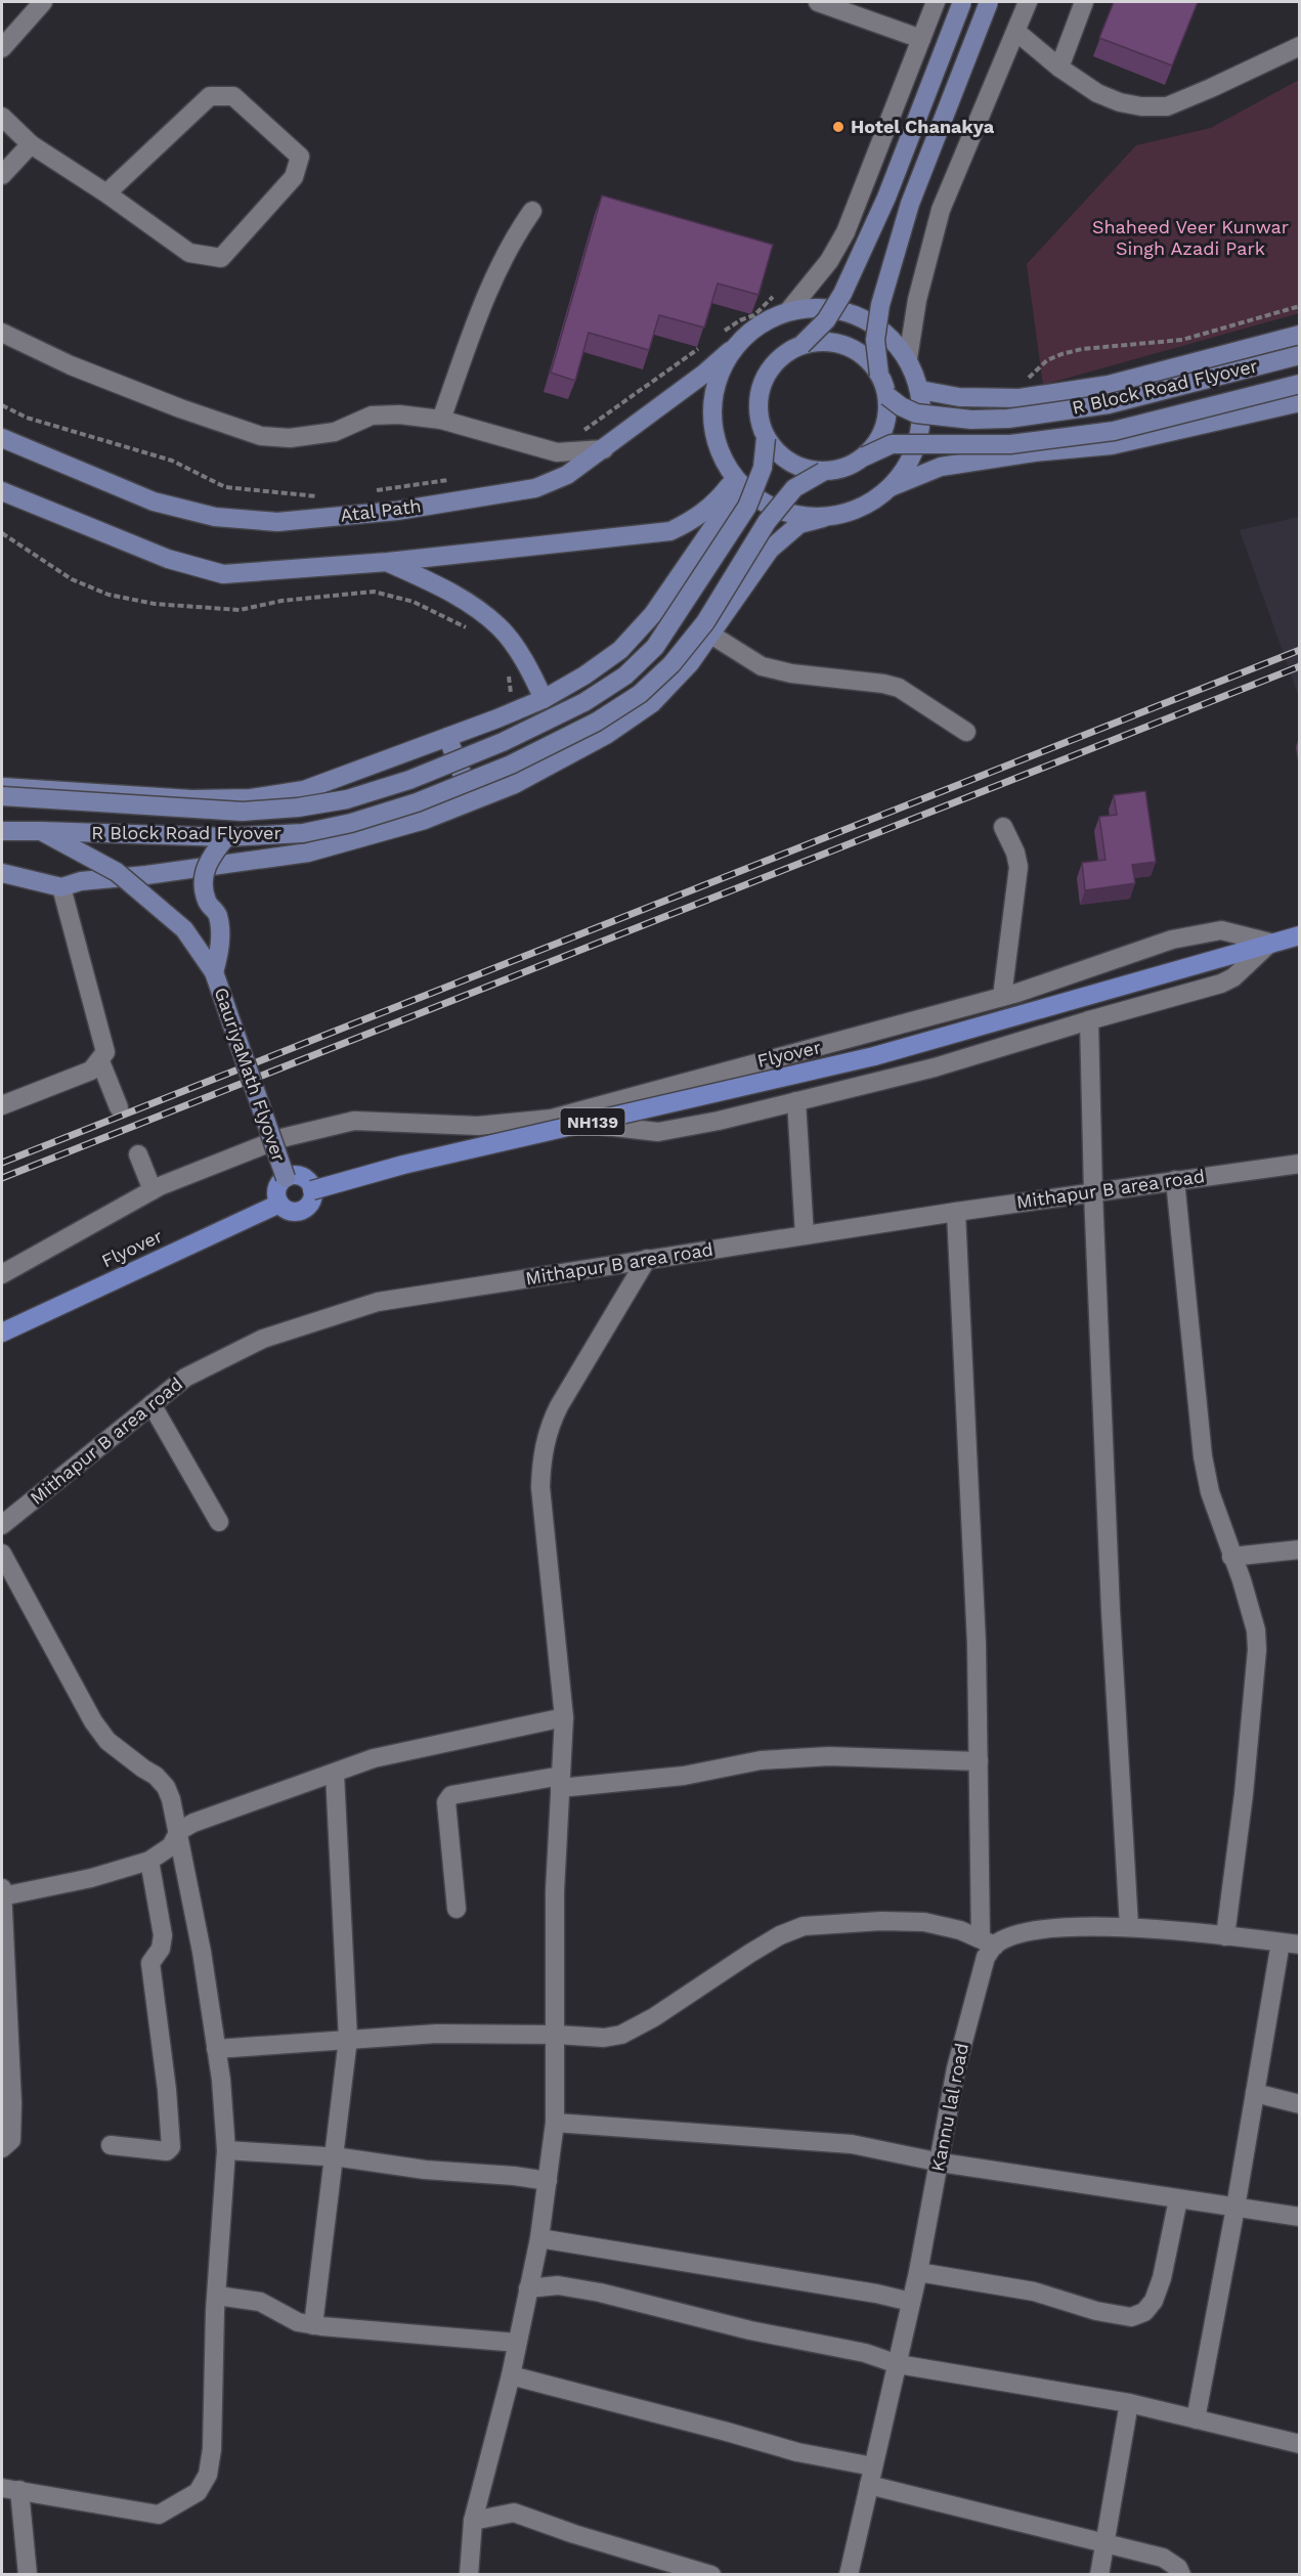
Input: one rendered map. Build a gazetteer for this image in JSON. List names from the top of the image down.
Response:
{
  "streets": {
    "highway": ["Flyover", "NH139"],
    "main road": ["R Block Road Flyover", "Atal Path", "GauriyaMath Flyover"],
    "street": ["Mithapur B area road", "Kannu lal road"]
  },
  "crossings": [
    ["R Block Road Flyover", "GauriyaMath Flyover"],
    ["Flyover", "GauriyaMath Flyover"],
    ["Flyover", "NH139"]
  ],
  "parks": ["Shaheed Veer Kunwar Singh Azadi Park"],
  "places": ["Hotel Chanakya"]
}
